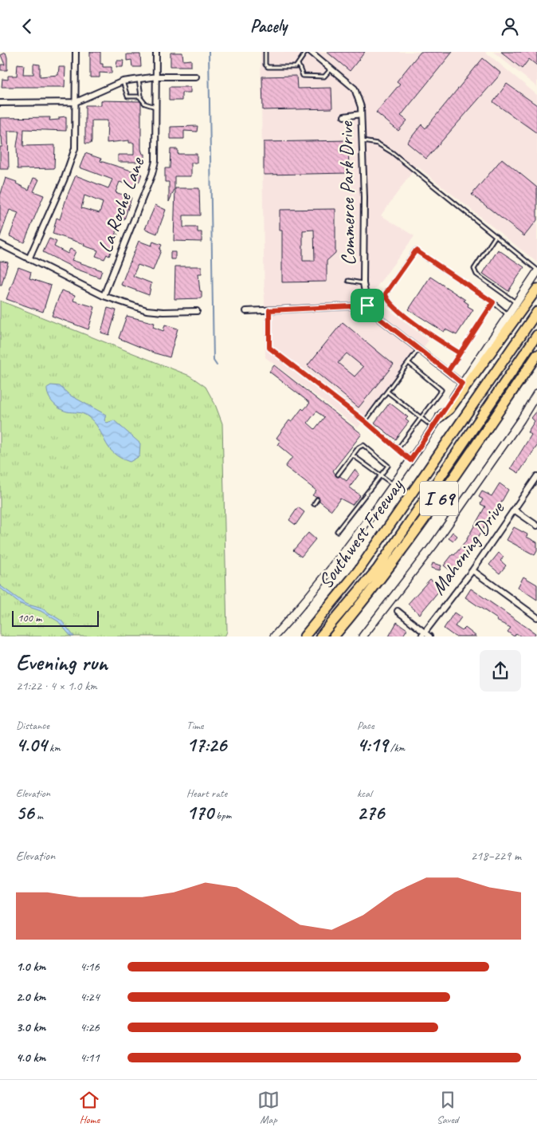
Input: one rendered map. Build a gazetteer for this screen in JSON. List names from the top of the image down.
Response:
{
  "streets": {
    "highway": ["I 69", "Southwest Freeway"],
    "street": ["Commerce Park Drive", "La Roche Lane", "Mahoning Drive"]
  },
  "scale_bar": "100 m",
  "page": {
    "header": "Pacely",
    "scale": "100 m",
    "heading": ["Evening run", "21:22 · 4 × 1.0 km"],
    "stats": [
      ["Distance", "4.04 km"],
      ["Time", "17:26"],
      ["Pace", "4:19 /km"],
      ["Elevation", "56 m"],
      ["Heart rate", "170 bpm"],
      ["kcal", "276"]
    ],
    "chart": ["Elevation", "218–229 m"],
    "list": [
      {
        "name": "1.0 km",
        "note": "4:16"
      },
      {
        "name": "2.0 km",
        "note": "4:24"
      },
      {
        "name": "3.0 km",
        "note": "4:26"
      },
      {
        "name": "4.0 km",
        "note": "4:11"
      }
    ],
    "tabs": ["Home", "Map", "Saved"]
  }
}
